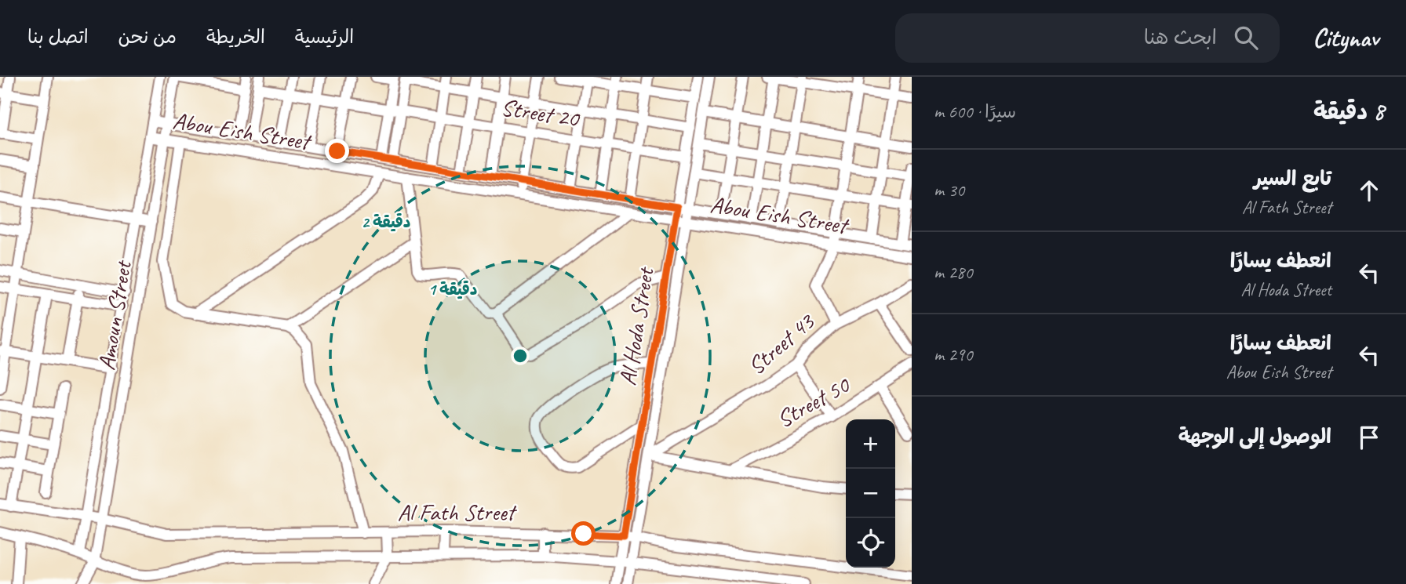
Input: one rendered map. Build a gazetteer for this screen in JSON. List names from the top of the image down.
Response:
{
  "streets": {
    "street": [
      "Street 20",
      "Abou Eish Street",
      "Amoun Street",
      "Al Hoda Street",
      "Street 43",
      "Street 50",
      "Al Fath Street"
    ]
  },
  "crossings": [
    ["Street 20", "Al Hoda Street"],
    ["Abou Eish Street", "Amoun Street"],
    ["Abou Eish Street", "Al Hoda Street"],
    ["Amoun Street", "Al Fath Street"],
    ["Al Hoda Street", "Street 43"],
    ["Al Hoda Street", "Al Fath Street"]
  ],
  "page": {
    "header": "Citynav",
    "search": "ابحث هنا",
    "nav": [
      "الرئيسية",
      "الخريطة",
      "من نحن",
      "اتصل بنا"
    ],
    "heading": ["8 دقيقة", "سيرًا · 600 m"],
    "list": [
      ["تابع السير", "Al Fath Street", "30 m"],
      ["انعطف يسارًا", "Al Hoda Street", "280 m"],
      ["انعطف يسارًا", "Abou Eish Street", "290 m"],
      "الوصول إلى الوجهة"
    ],
    "map_buttons": ["+", "−"]
  },
  "rings": ["2 دقيقة", "1 دقيقة"]
}
